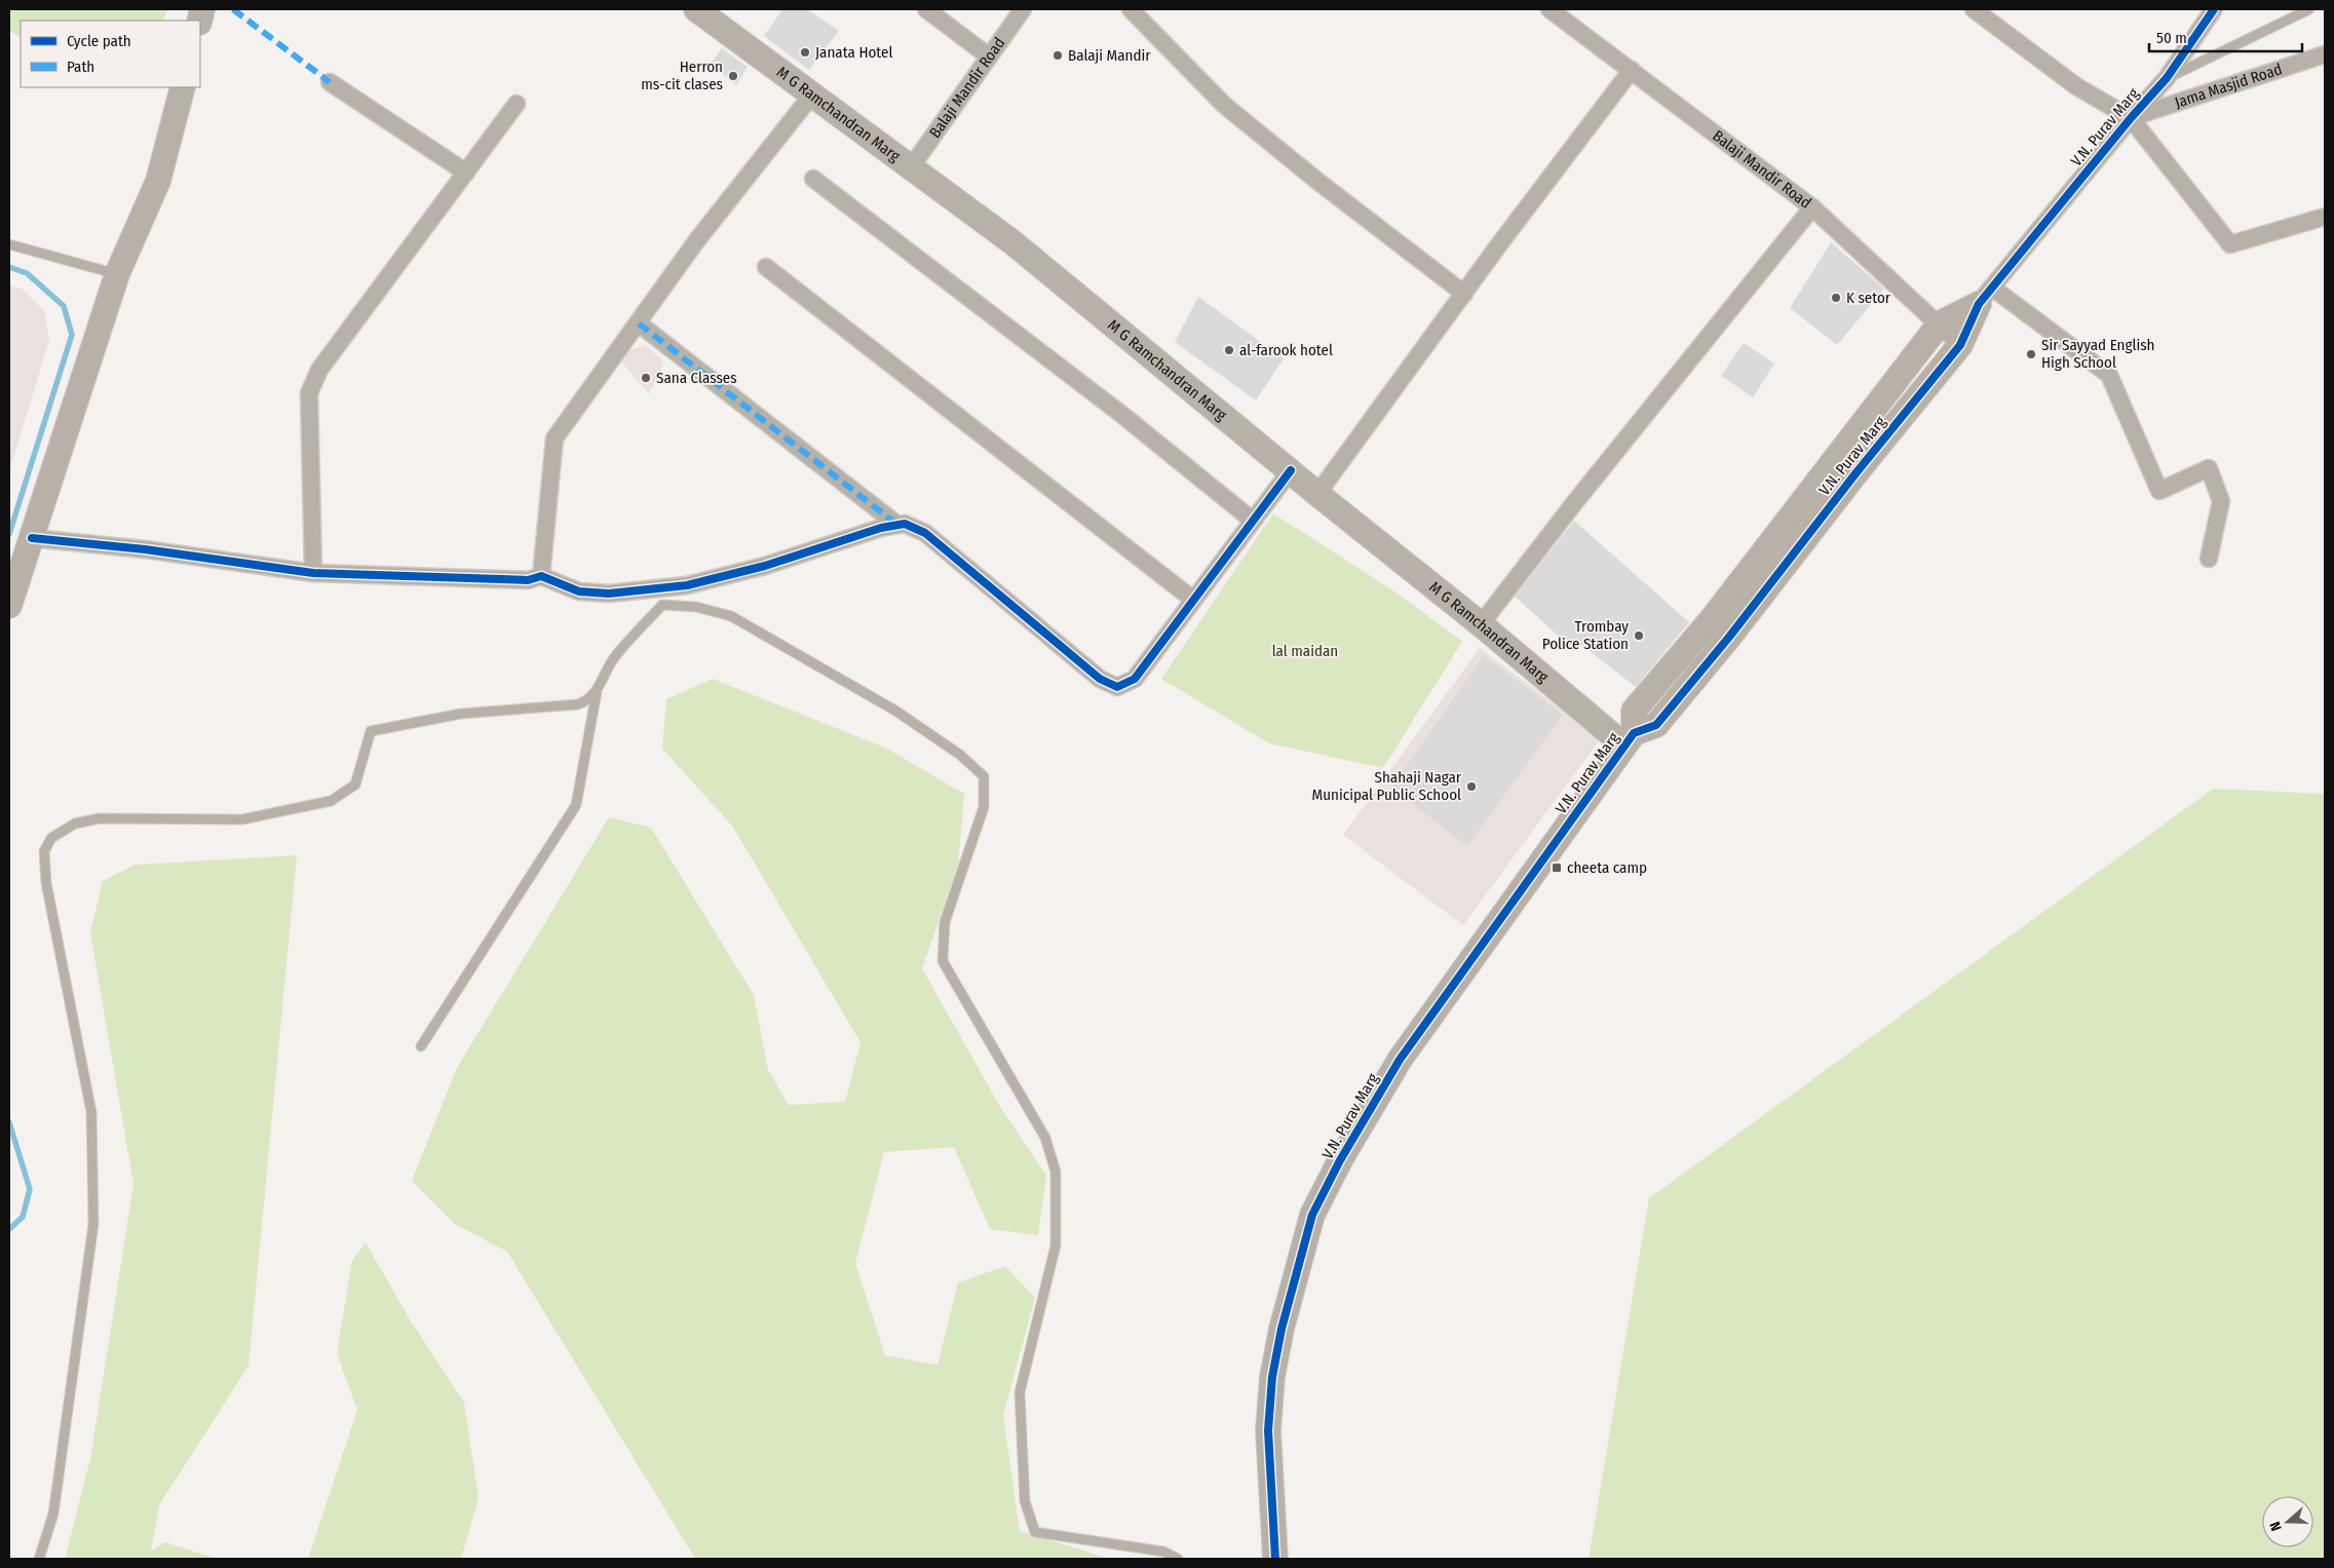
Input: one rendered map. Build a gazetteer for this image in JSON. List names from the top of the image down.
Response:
{
  "streets": {
    "street": [
      "Jama Masjid Road",
      "Balaji Mandir Road",
      "M G Ramchandran Marg",
      "V.N. Purav Marg"
    ]
  },
  "crossings": [
    ["Jama Masjid Road", "V.N. Purav Marg"],
    ["Balaji Mandir Road", "M G Ramchandran Marg"],
    ["Balaji Mandir Road", "V.N. Purav Marg"],
    ["M G Ramchandran Marg", "V.N. Purav Marg"]
  ],
  "parks": ["lal maidan"],
  "places": {
    "other": [
      "Janata Hotel",
      "Balaji Mandir",
      "Herron ms-cit clases",
      "K setor",
      "al-farook hotel",
      "Sir Sayyad English High School",
      "Sana Classes",
      "Trombay Police Station",
      "Shahaji Nagar Municipal Public School"
    ],
    "transit": ["cheeta camp"]
  },
  "legend": ["Cycle path", "Path"],
  "scale_bar": "50 m",
  "north": "left"
}
